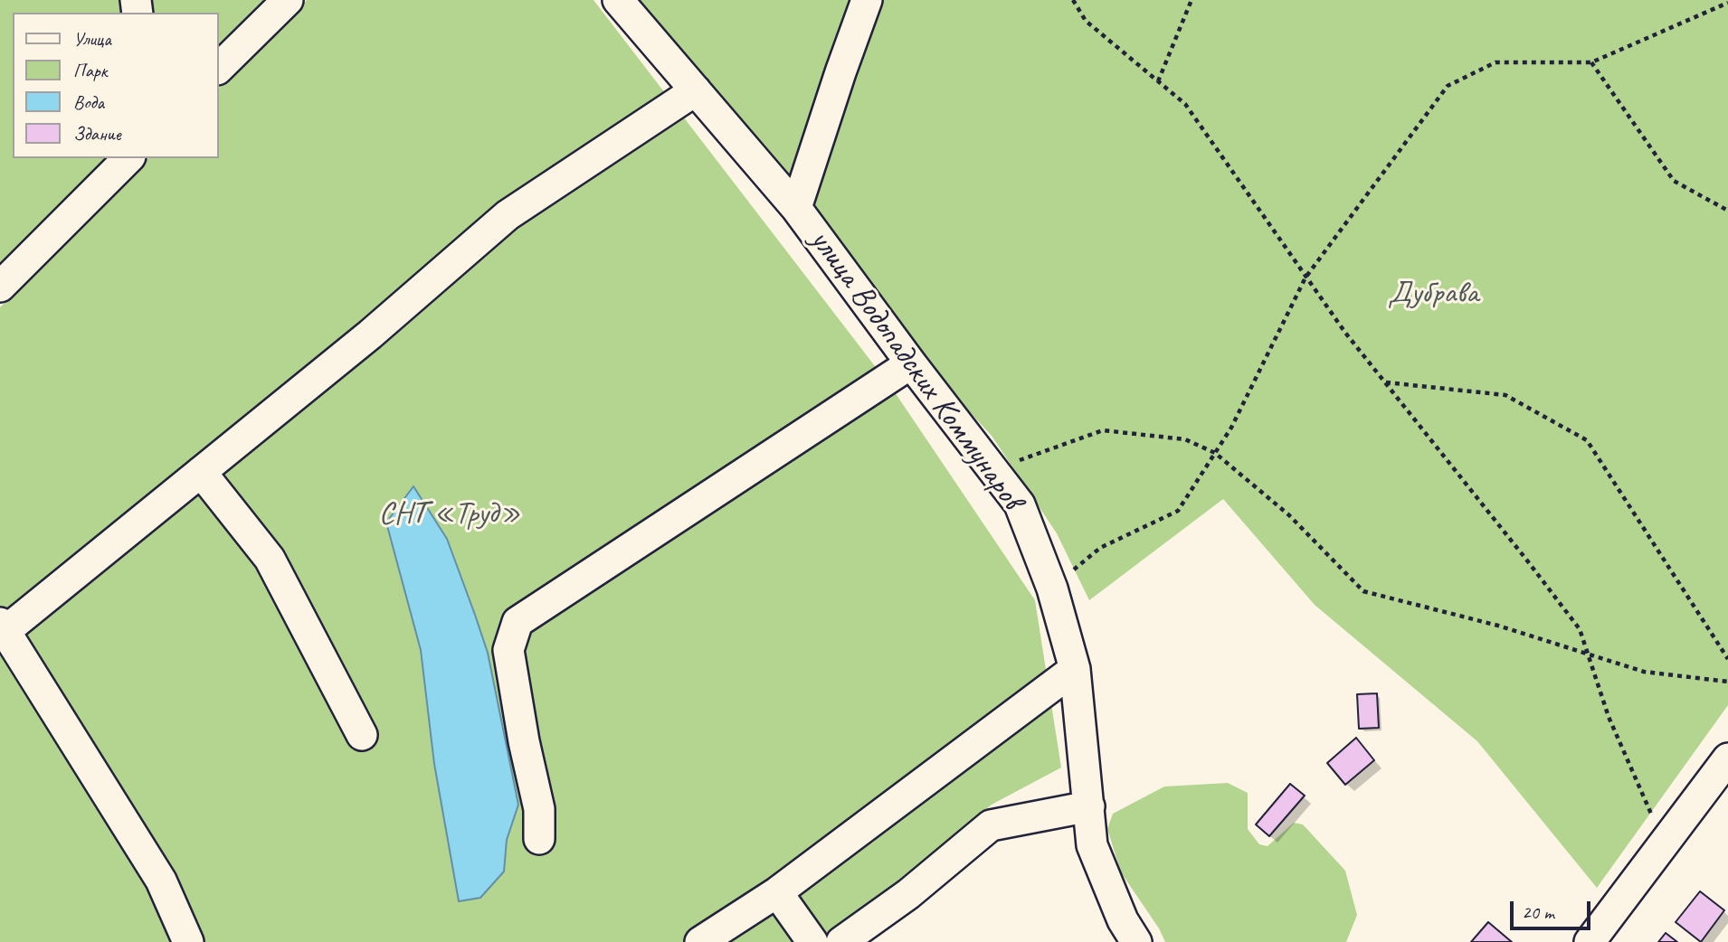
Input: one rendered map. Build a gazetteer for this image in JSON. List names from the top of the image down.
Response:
{
  "streets": {
    "street": ["улица Водопадских Коммунаров"]
  },
  "parks": ["Дубрава", "СНТ «Труд»"],
  "legend": [
    "Улица",
    "Парк",
    "Вода",
    "Здание"
  ],
  "scale_bar": "20 m"
}
